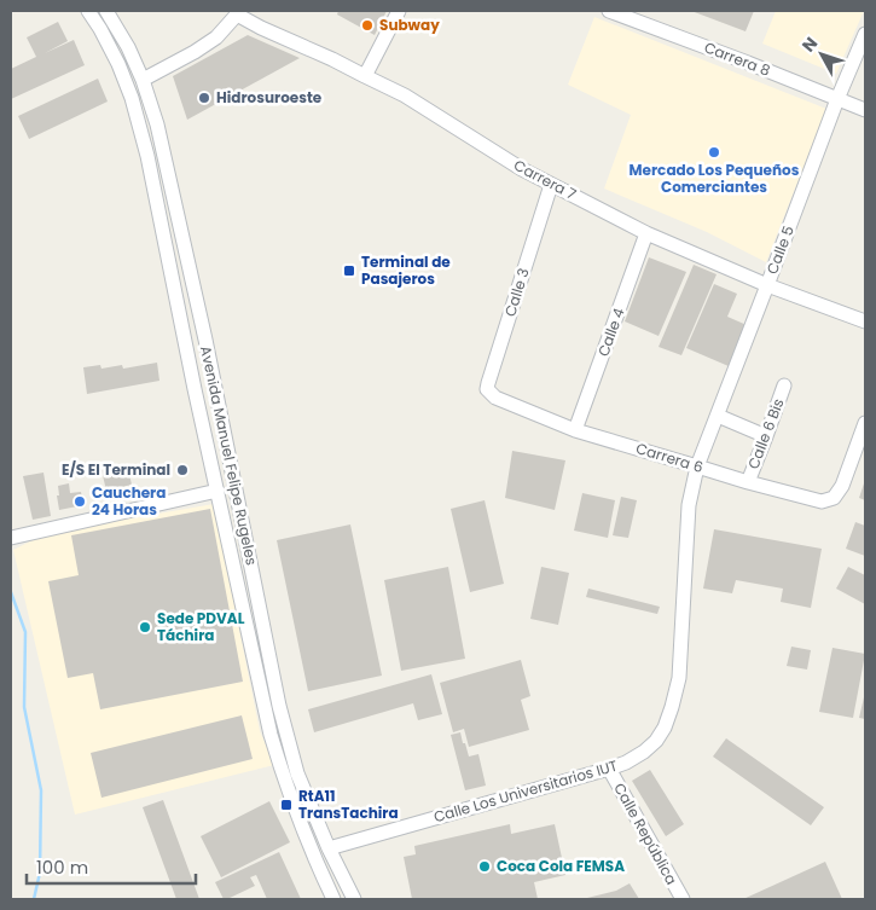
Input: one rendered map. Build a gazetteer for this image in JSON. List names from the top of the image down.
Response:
{
  "streets": {
    "street": [
      "Carrera 8",
      "Carrera 7",
      "Calle 5",
      "Calle 3",
      "Calle 4",
      "Calle 6 Bis",
      "Avenida Manuel Felipe Rugeles",
      "Carrera 6",
      "Calle Los Universitarios IUT",
      "Calle República"
    ]
  },
  "crossings": [
    ["Carrera 8", "Calle 5"],
    ["Carrera 7", "Calle 5"],
    ["Carrera 7", "Calle 3"],
    ["Carrera 7", "Calle 4"],
    ["Calle 5", "Carrera 6"],
    ["Calle 5", "Calle Los Universitarios IUT"],
    ["Calle 3", "Carrera 6"],
    ["Calle 4", "Carrera 6"],
    ["Calle 6 Bis", "Carrera 6"],
    ["Avenida Manuel Felipe Rugeles", "Calle Los Universitarios IUT"],
    ["Carrera 6", "Calle Los Universitarios IUT"],
    ["Calle Los Universitarios IUT", "Calle República"]
  ],
  "places": {
    "other": [
      "Subway",
      "Hidrosuroeste",
      "Mercado Los Pequeños Comerciantes",
      "E/S El Terminal",
      "Cauchera 24 Horas",
      "Sede PDVAL Táchira",
      "Coca Cola FEMSA"
    ],
    "transit": ["Terminal de Pasajeros", "RtA11 TransTachira"]
  },
  "scale_bar": "100 m",
  "north": "top left"
}
